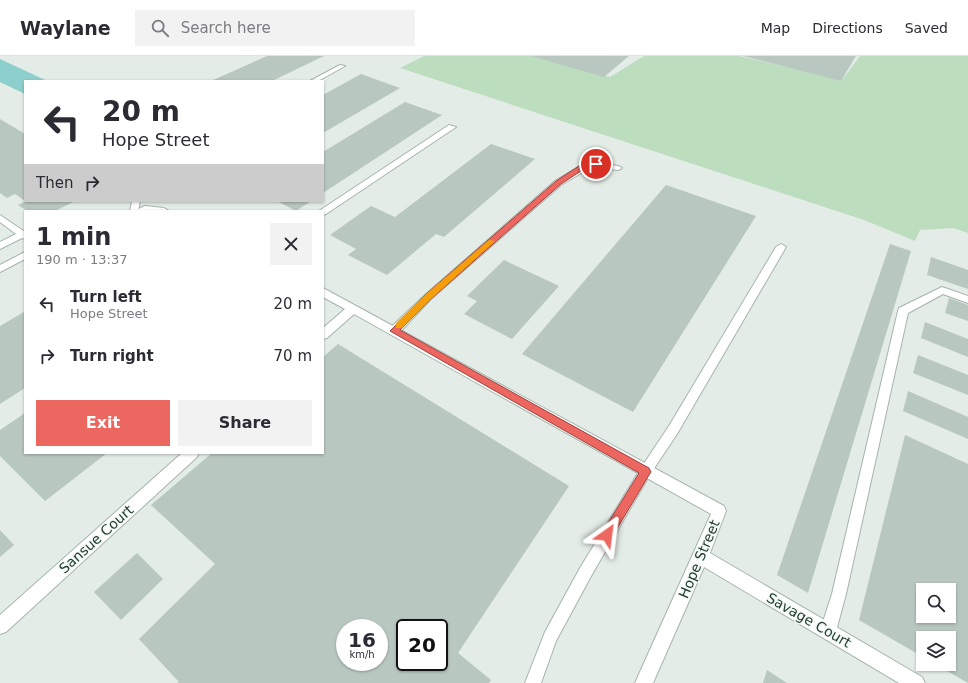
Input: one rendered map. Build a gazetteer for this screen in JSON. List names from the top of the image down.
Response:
{
  "streets": {
    "street": ["Sansue Court", "Hope Street", "Savage Court"]
  },
  "crossings": [
    ["Hope Street", "Savage Court"]
  ],
  "page": {
    "header": "Waylane",
    "search": "Search here",
    "nav": ["Map", "Directions", "Saved"],
    "turn": ["20 m", "Hope Street"],
    "then": "Then",
    "heading": ["1 min", "190 m · 13:37"],
    "list": [
      {
        "name": "Turn left",
        "note": "Hope Street",
        "value": "20 m"
      },
      {
        "name": "Turn right",
        "value": "70 m"
      }
    ],
    "buttons": ["Exit", "Share"],
    "speed": "16 km/h",
    "limit": "20"
  }
}
